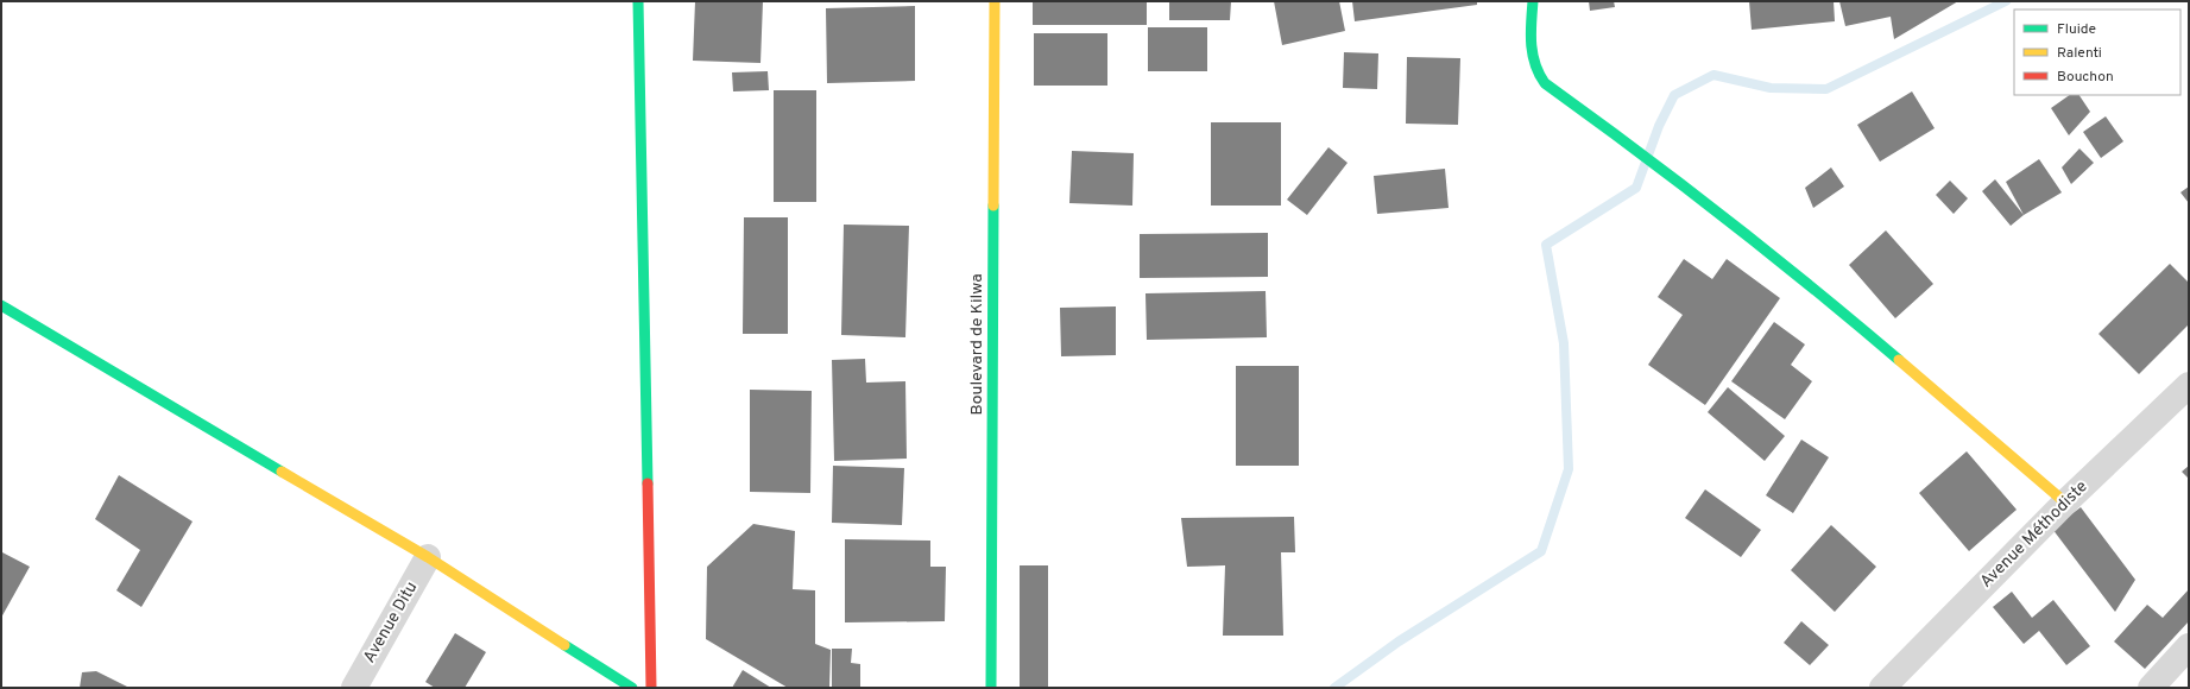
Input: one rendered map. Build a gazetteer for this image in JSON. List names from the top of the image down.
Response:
{
  "streets": {
    "street": ["Boulevard de Kilwa", "Avenue Méthodiste", "Avenue Ditu"]
  },
  "legend": ["Fluide", "Ralenti", "Bouchon"]
}
